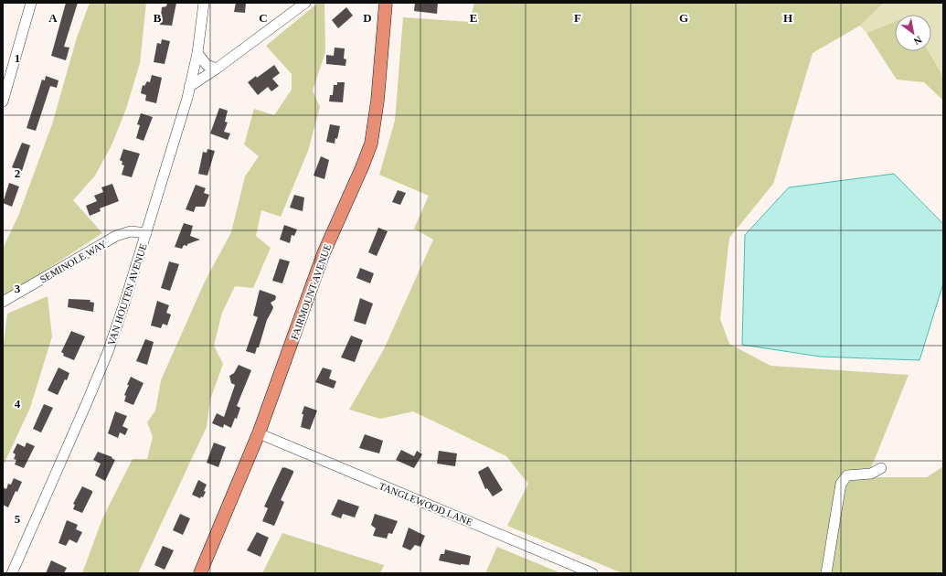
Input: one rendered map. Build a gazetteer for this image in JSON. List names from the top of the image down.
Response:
{
  "streets": {
    "main road": ["FAIRMOUNT AVENUE"],
    "street": ["SEMINOLE WAY", "VAN HOUTEN AVENUE", "TANGLEWOOD LANE"]
  },
  "crossings": [
    ["SEMINOLE WAY", "VAN HOUTEN AVENUE"],
    ["FAIRMOUNT AVENUE", "TANGLEWOOD LANE"]
  ],
  "north": "bottom right",
  "grid": {
    "columns": [
      "A",
      "B",
      "C",
      "D",
      "E",
      "F",
      "G",
      "H"
    ],
    "rows": [
      "1",
      "2",
      "3",
      "4",
      "5"
    ]
  }
}
